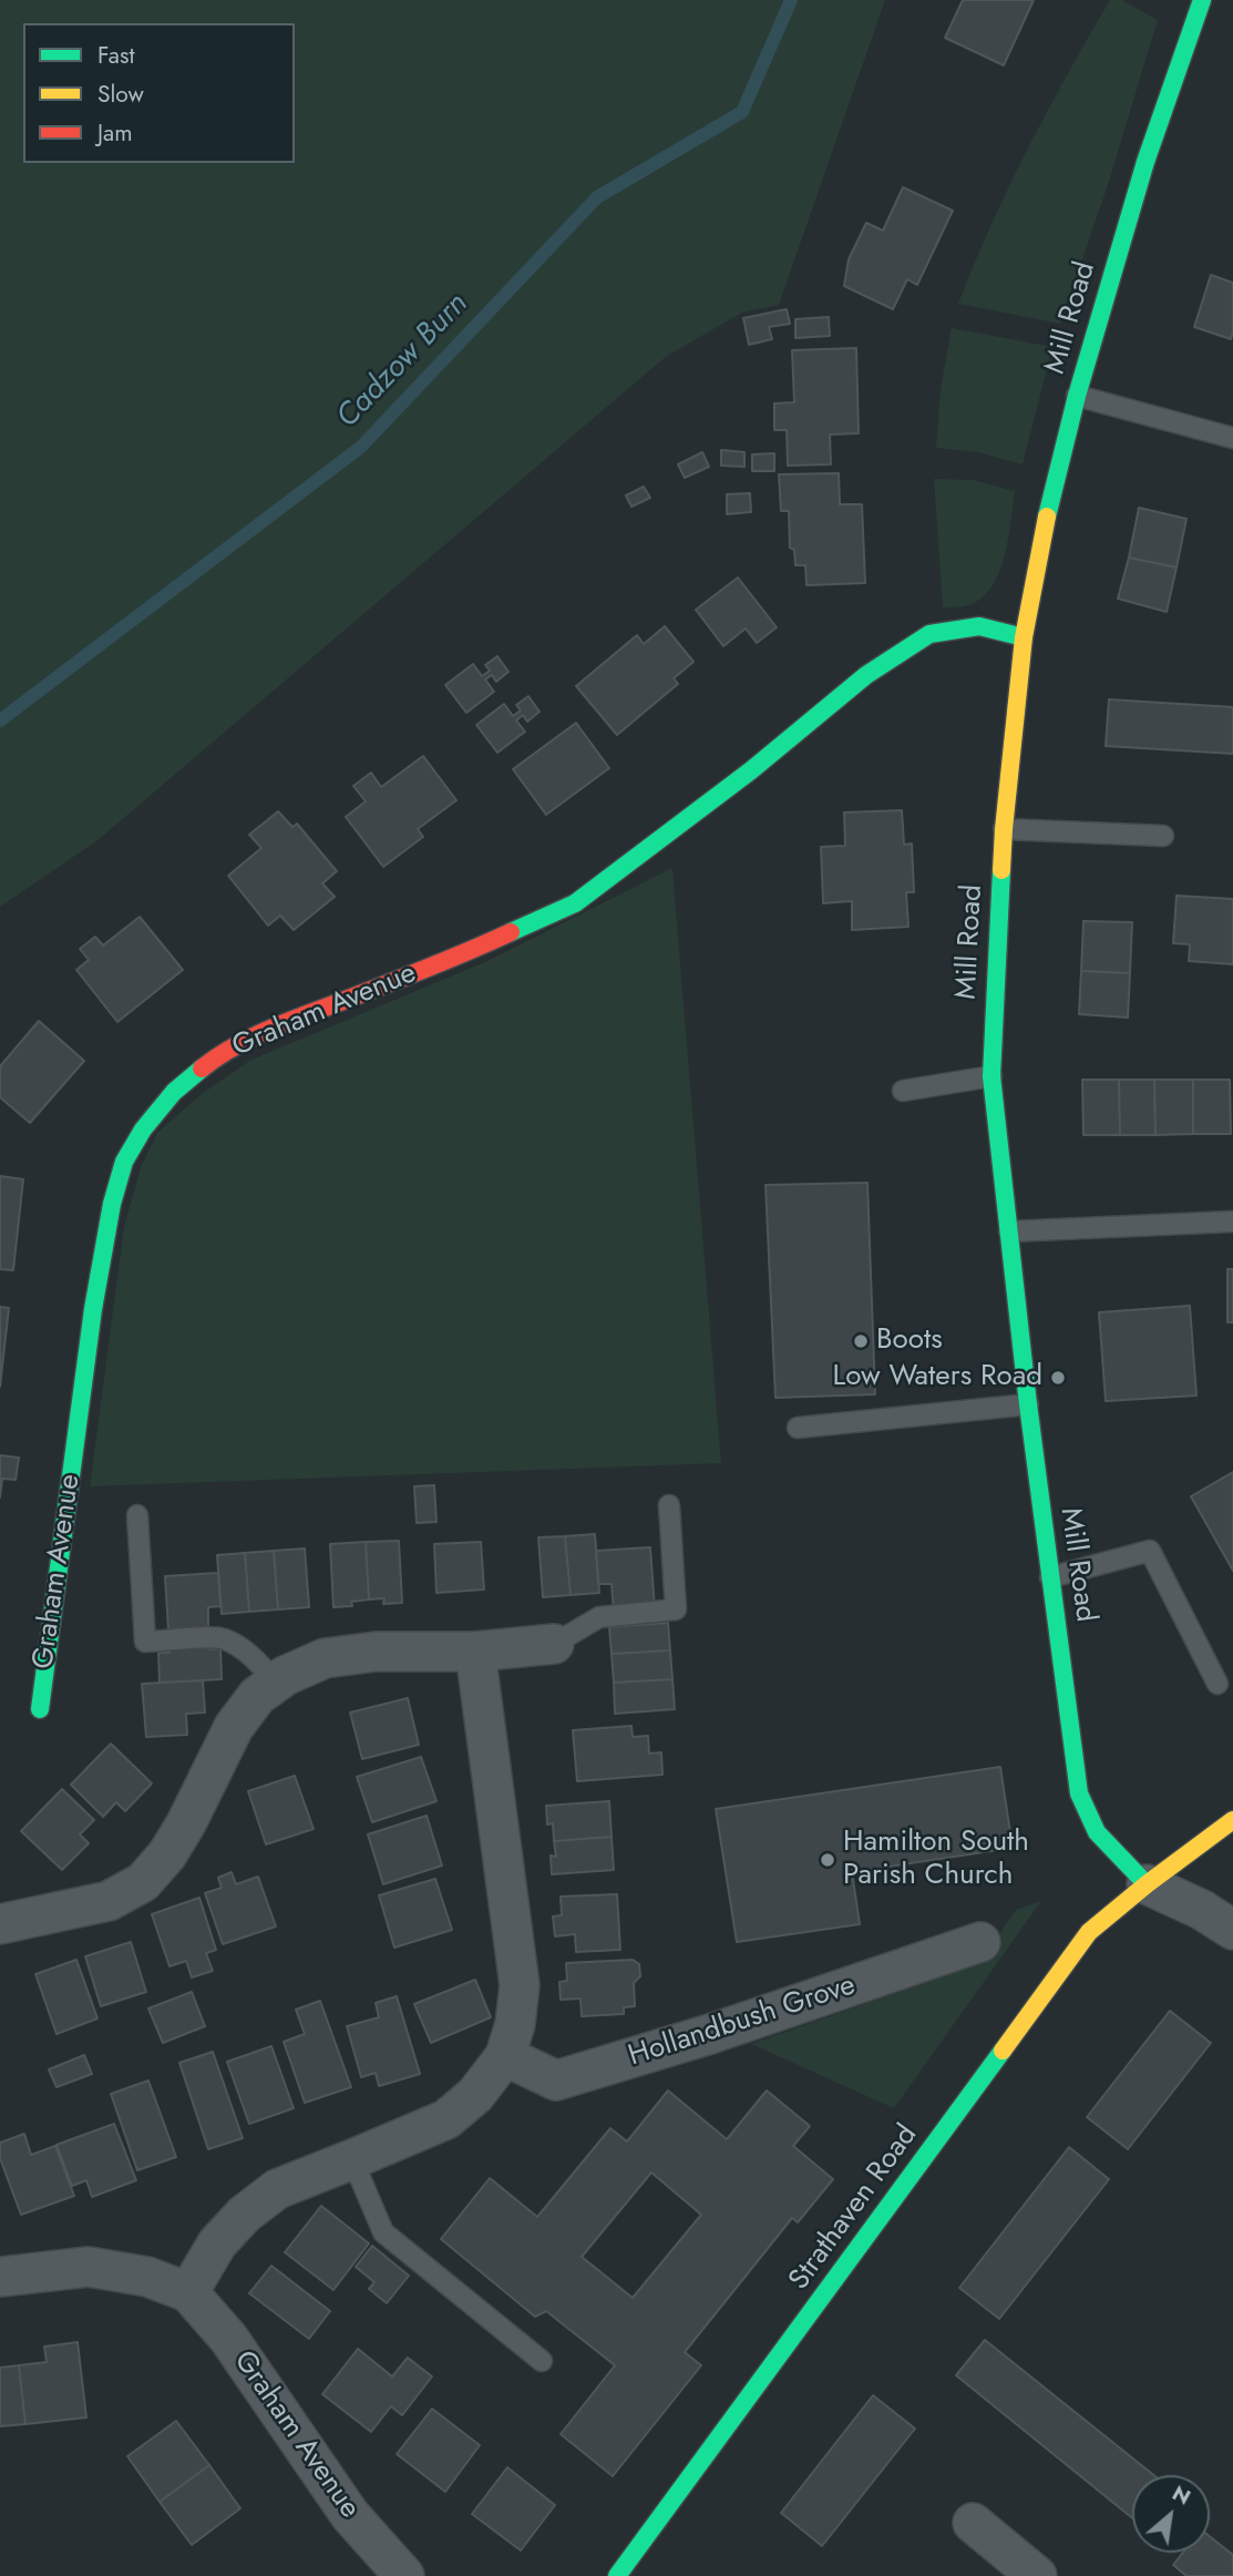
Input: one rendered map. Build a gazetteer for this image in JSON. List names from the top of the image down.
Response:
{
  "streets": {
    "main road": ["Mill Road", "Graham Avenue", "Strathaven Road"],
    "street": ["Hollandbush Grove"]
  },
  "crossings": [
    ["Mill Road", "Graham Avenue"],
    ["Mill Road", "Strathaven Road"]
  ],
  "water": ["Cadzow Burn"],
  "places": ["Boots", "Low Waters Road", "Hamilton South Parish Church"],
  "legend": ["Fast", "Slow", "Jam"],
  "north": "top right"
}
